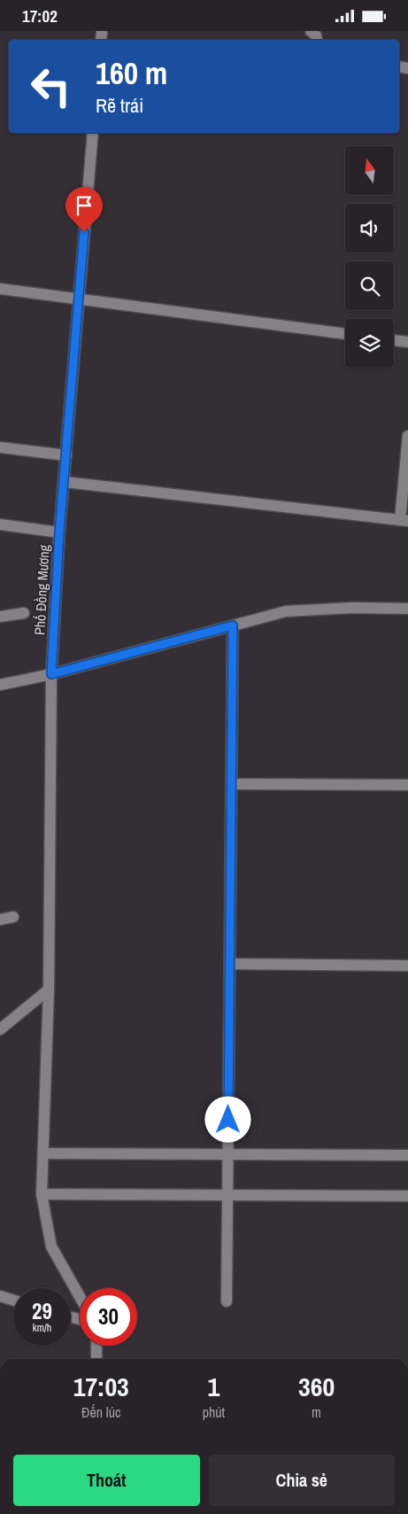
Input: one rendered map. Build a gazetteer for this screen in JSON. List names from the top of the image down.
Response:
{
  "streets": {
    "street": ["Phố Đồng Mương"]
  },
  "north": "top",
  "page": {
    "status": "17:02",
    "turn": ["160 m", "Rẽ trái"],
    "speed": "29 km/h",
    "limit": "30",
    "eta": [
      "17:03",
      "Đến lúc",
      "1",
      "phút",
      "360",
      "m"
    ],
    "buttons": ["Thoát", "Chia sẻ"]
  }
}
